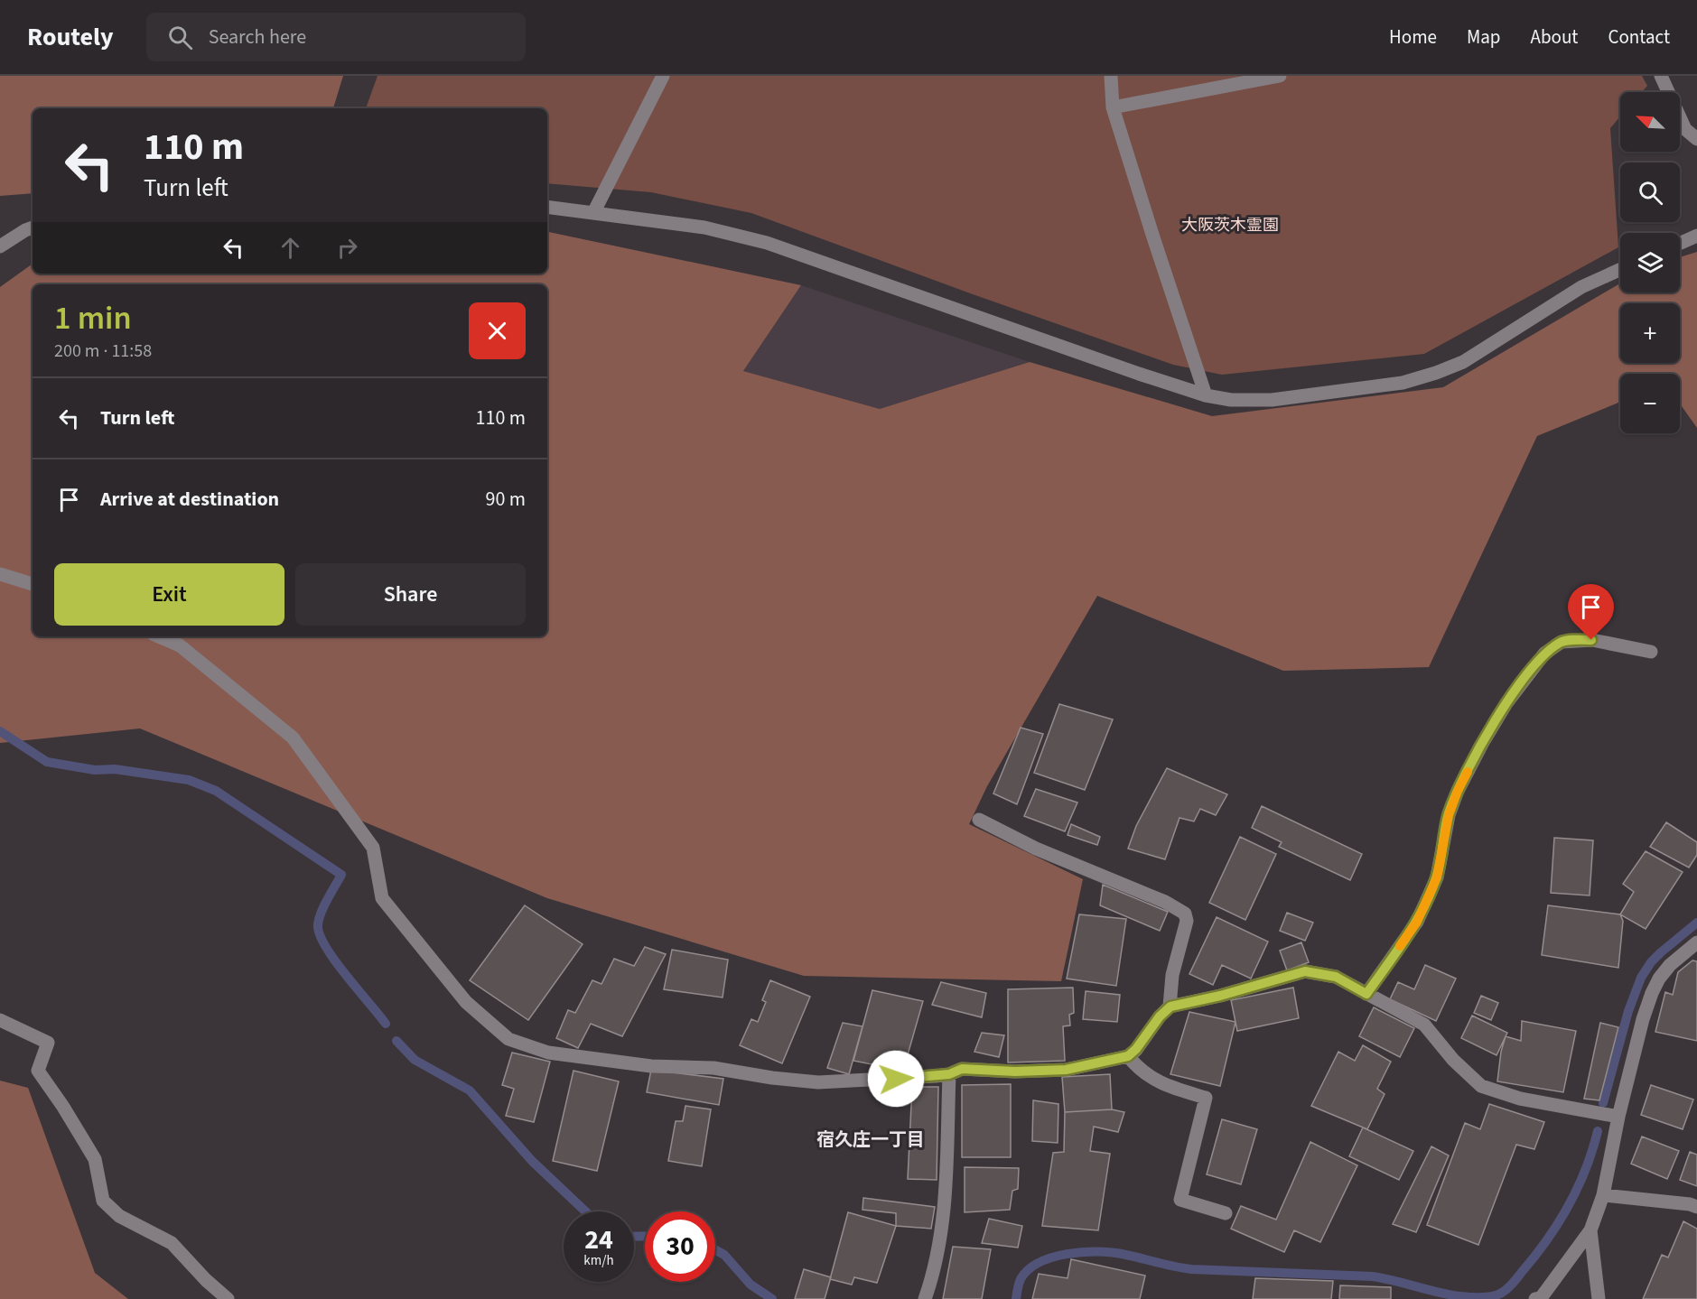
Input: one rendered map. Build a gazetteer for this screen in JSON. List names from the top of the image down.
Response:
{
  "districts": ["宿久庄一丁目"],
  "parks": ["大阪茨木霊園"],
  "north": "top left",
  "page": {
    "header": "Routely",
    "search": "Search here",
    "nav": [
      "Home",
      "Map",
      "About",
      "Contact"
    ],
    "map_buttons": ["+", "−"],
    "turn": ["110 m", "Turn left"],
    "heading": ["1 min", "200 m · 11:58"],
    "list": [
      {
        "name": "Turn left",
        "value": "110 m"
      },
      {
        "name": "Arrive at destination",
        "value": "90 m"
      }
    ],
    "buttons": ["Exit", "Share"],
    "speed": "24 km/h",
    "limit": "30"
  }
}
